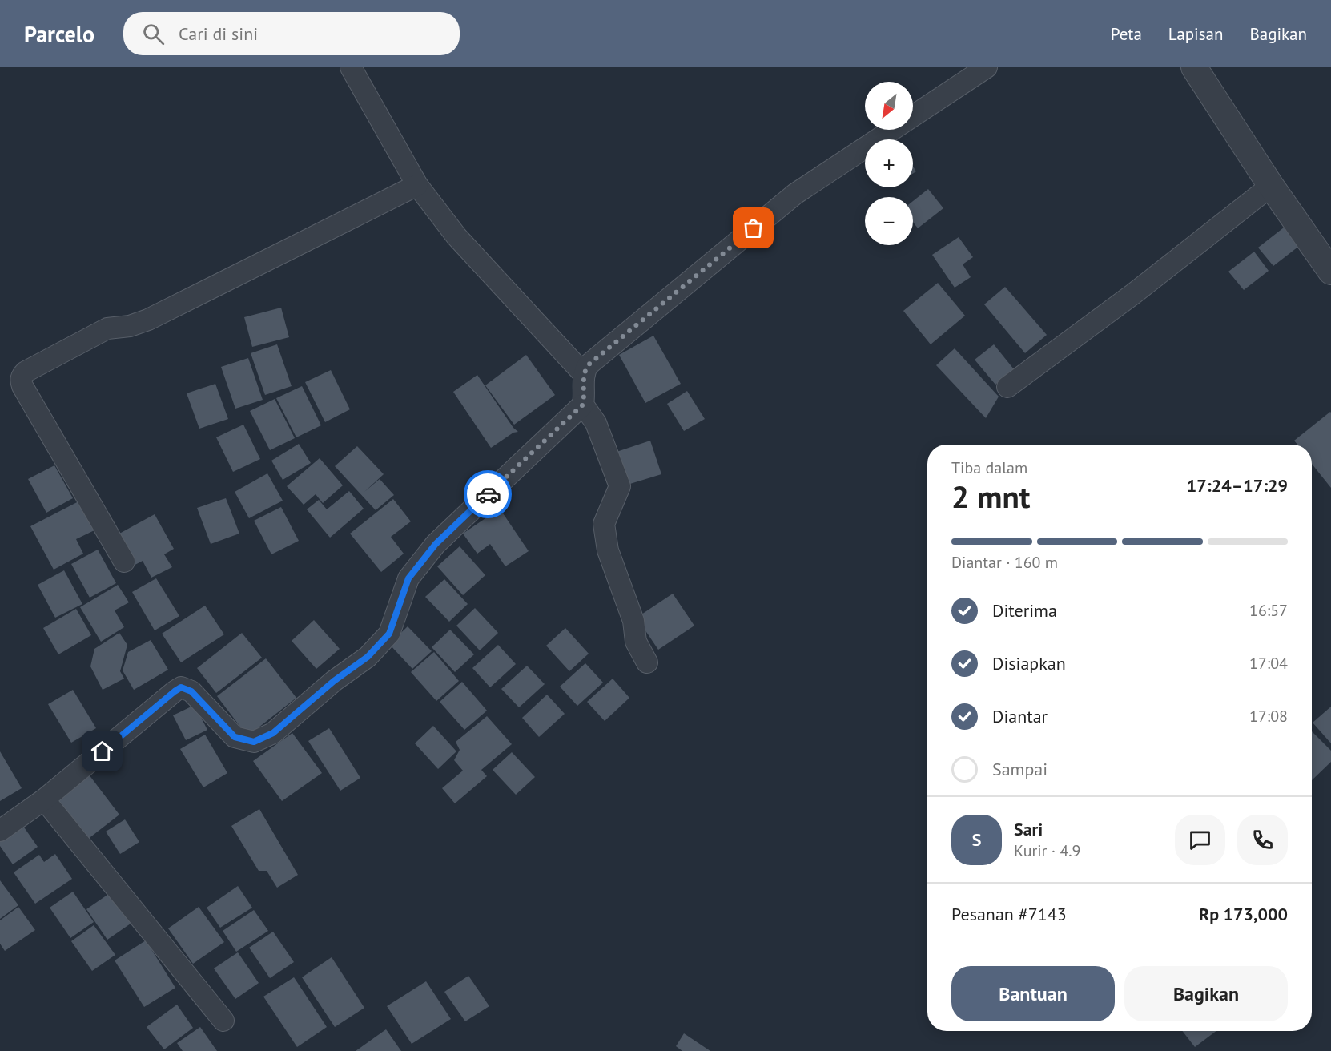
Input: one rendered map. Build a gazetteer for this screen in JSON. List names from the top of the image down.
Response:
{
  "north": "bottom left",
  "page": {
    "header": "Parcelo",
    "search": "Cari di sini",
    "nav": ["Peta", "Lapisan", "Bagikan"],
    "map_buttons": ["+", "−"],
    "heading": ["2 mnt", "Tiba dalam", "17:24–17:29"],
    "panel": [
      "Sari",
      "Kurir · 4.9",
      "Pesanan #7143",
      "Rp 173,000"
    ],
    "bar": "Diantar · 160 m",
    "list": [
      ["Diterima", "16:57"],
      ["Disiapkan", "17:04"],
      ["Diantar", "17:08"],
      "Sampai"
    ],
    "round": "S",
    "buttons": ["Bantuan", "Bagikan"]
  }
}
